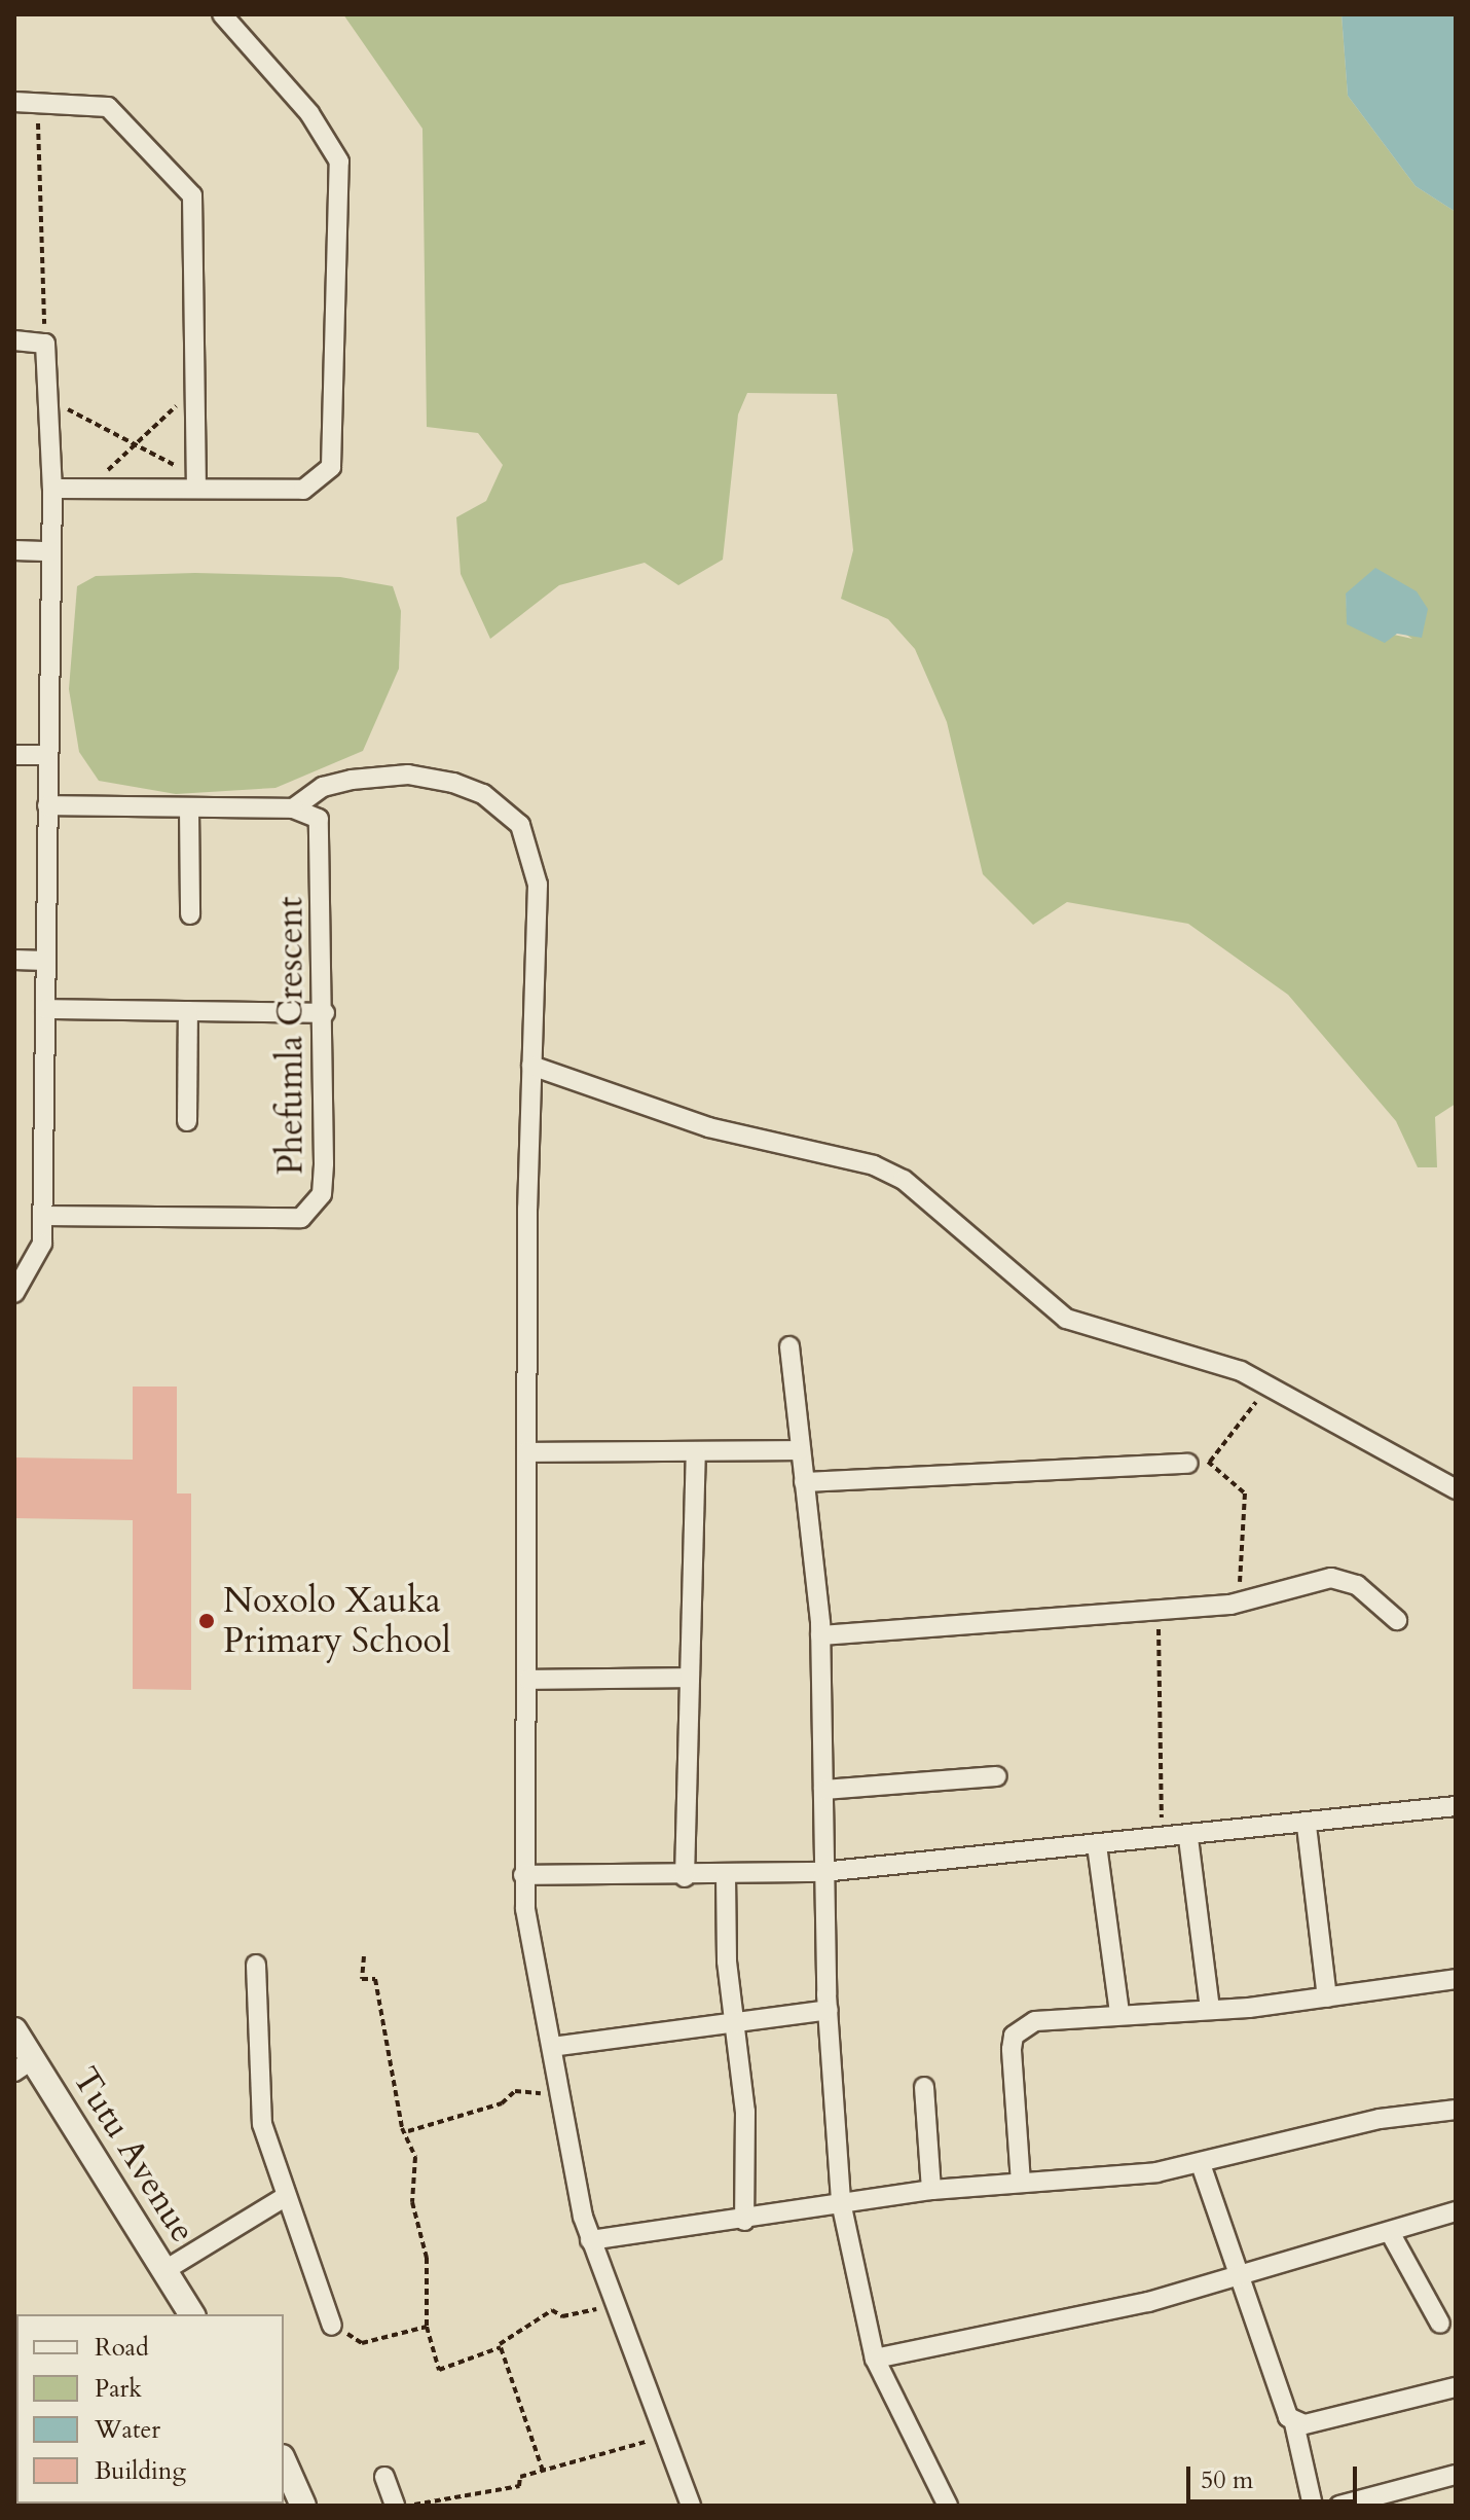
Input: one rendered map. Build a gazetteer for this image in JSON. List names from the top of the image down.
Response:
{
  "streets": {
    "street": ["Phefumla Crescent", "Tutu Avenue"]
  },
  "places": ["Noxolo Xauka Primary School"],
  "legend": [
    "Road",
    "Park",
    "Water",
    "Building"
  ],
  "scale_bar": "50 m"
}
